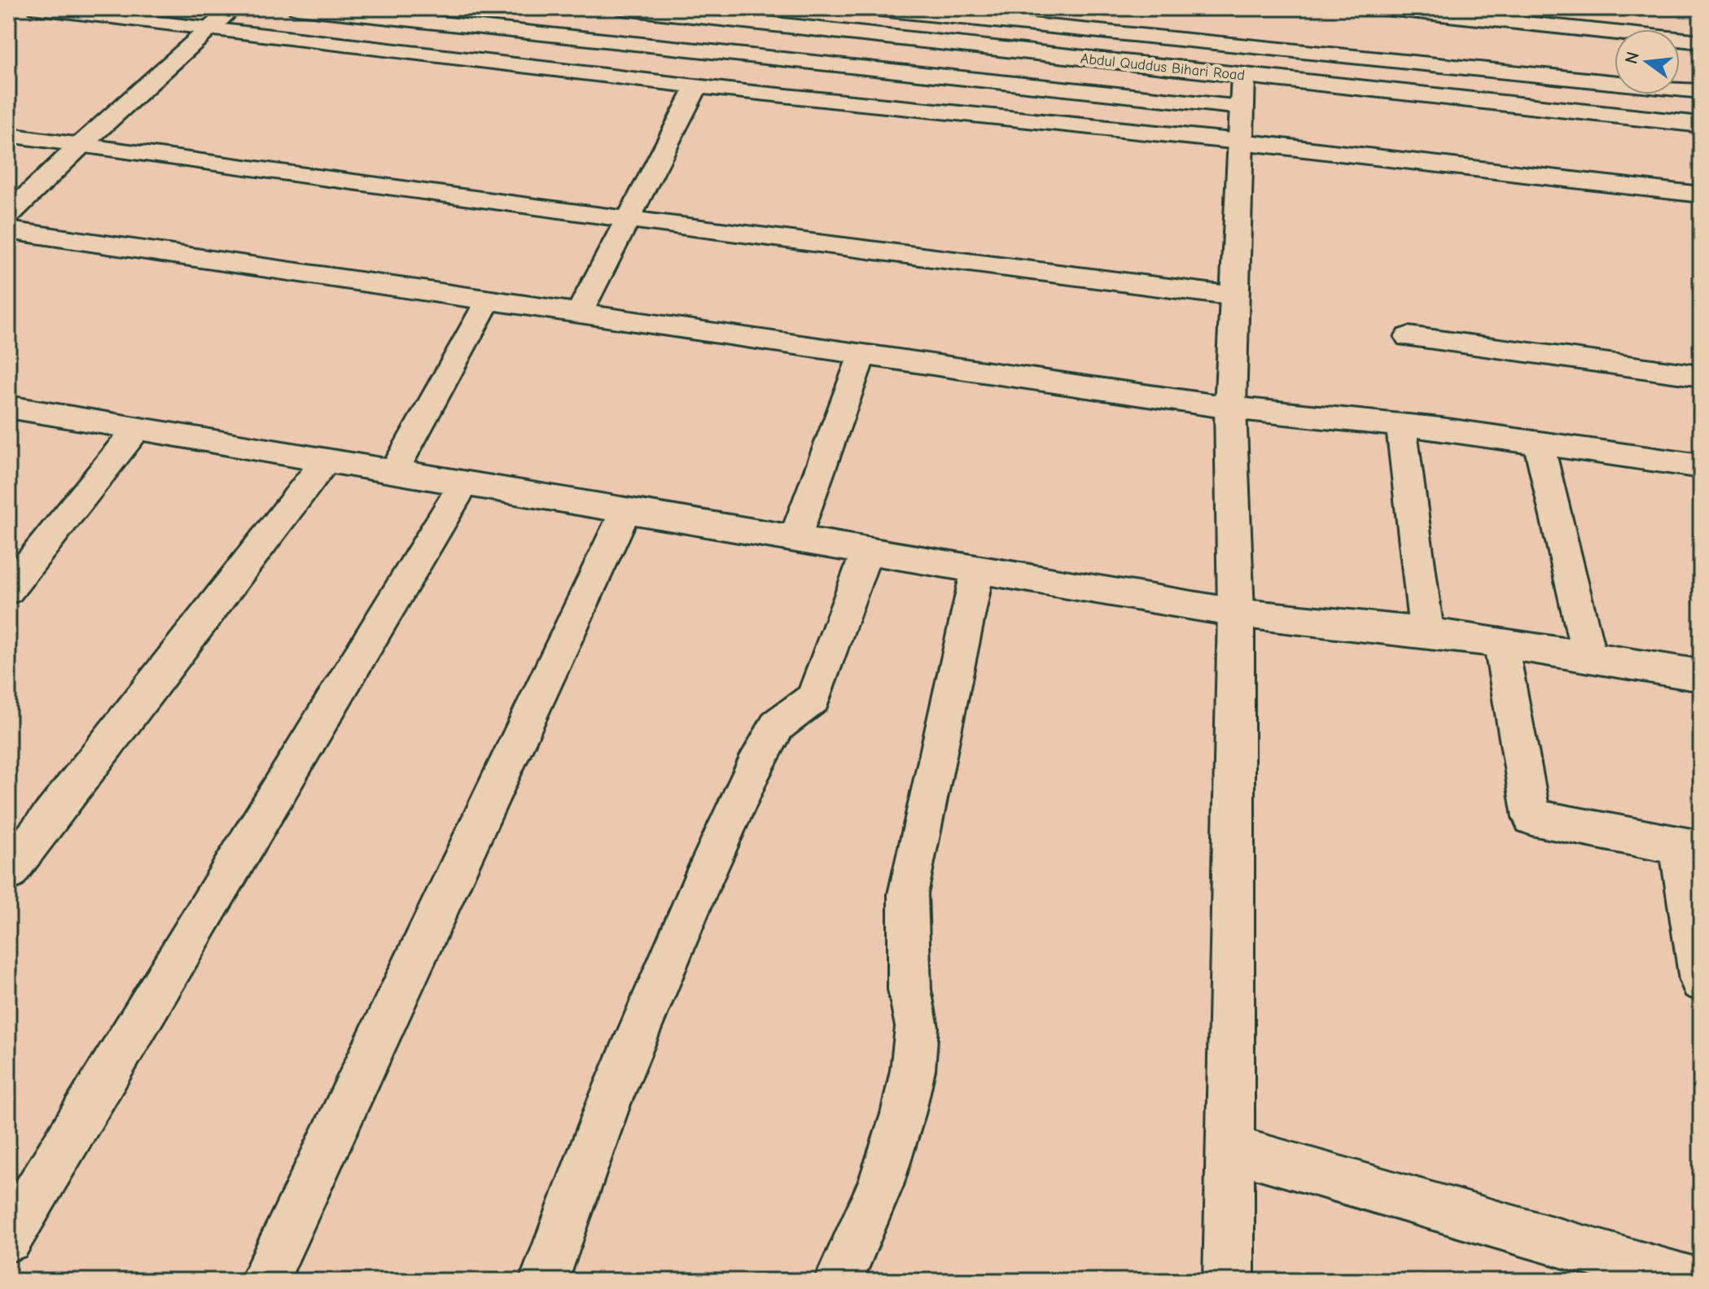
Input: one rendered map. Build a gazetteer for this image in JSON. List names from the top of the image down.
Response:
{
  "streets": {
    "street": ["Abdul Quddus Bihari Road"]
  },
  "north": "left"
}
